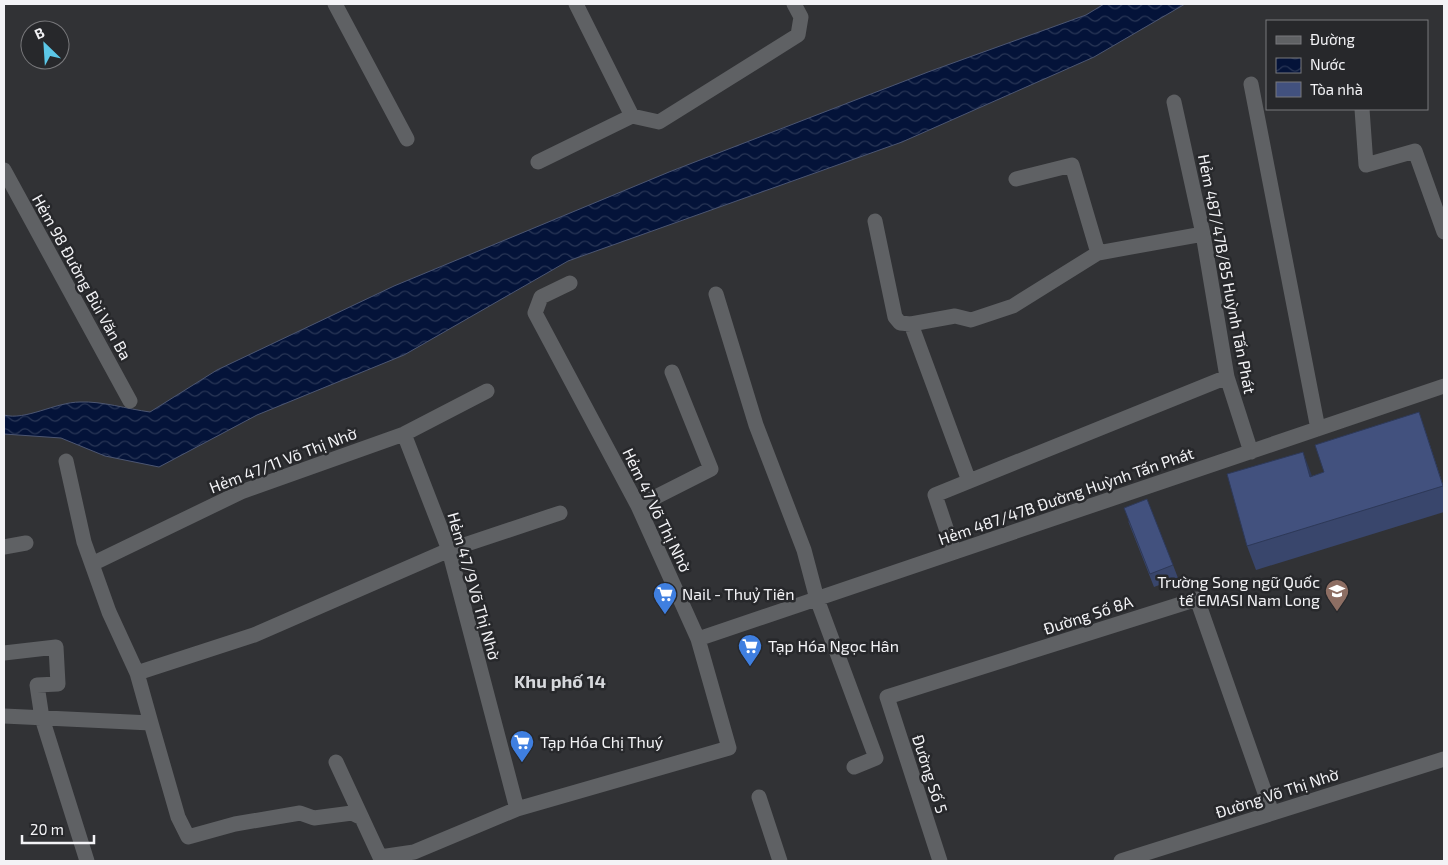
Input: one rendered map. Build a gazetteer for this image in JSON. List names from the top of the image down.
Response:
{
  "streets": {
    "street": [
      "Hẻm 487/47B/85 Huỳnh Tấn Phát",
      "Hẻm 98 Đường Bùi Văn Ba",
      "Hẻm 47/11 Võ Thị Nhờ",
      "Hẻm 487/47B Đường Huỳnh Tấn Phát",
      "Hẻm 47 Võ Thị Nhờ",
      "Hẻm 47/9 Võ Thị Nhờ",
      "Đường Số 8A",
      "Đường Số 5",
      "Đường Võ Thị Nhờ"
    ]
  },
  "crossings": [
    ["Hẻm 487/47B/85 Huỳnh Tấn Phát", "Hẻm 487/47B Đường Huỳnh Tấn Phát"],
    ["Hẻm 47/11 Võ Thị Nhờ", "Hẻm 47/9 Võ Thị Nhờ"],
    ["Hẻm 487/47B Đường Huỳnh Tấn Phát", "Hẻm 47 Võ Thị Nhờ"],
    ["Hẻm 47 Võ Thị Nhờ", "Hẻm 47/9 Võ Thị Nhờ"],
    ["Đường Số 8A", "Đường Số 5"],
    ["Đường Số 8A", "Đường Võ Thị Nhờ"]
  ],
  "districts": ["Khu phố 14"],
  "places": {
    "school or university": ["Trường Song ngữ Quốc tế EMASI Nam Long"],
    "supermarket": ["Nail - Thuỷ Tiên", "Tạp Hóa Ngọc Hân", "Tạp Hóa Chị Thuý"]
  },
  "legend": ["Đường", "Nước", "Tòa nhà"],
  "scale_bar": "20 m",
  "north": "top left"
}
